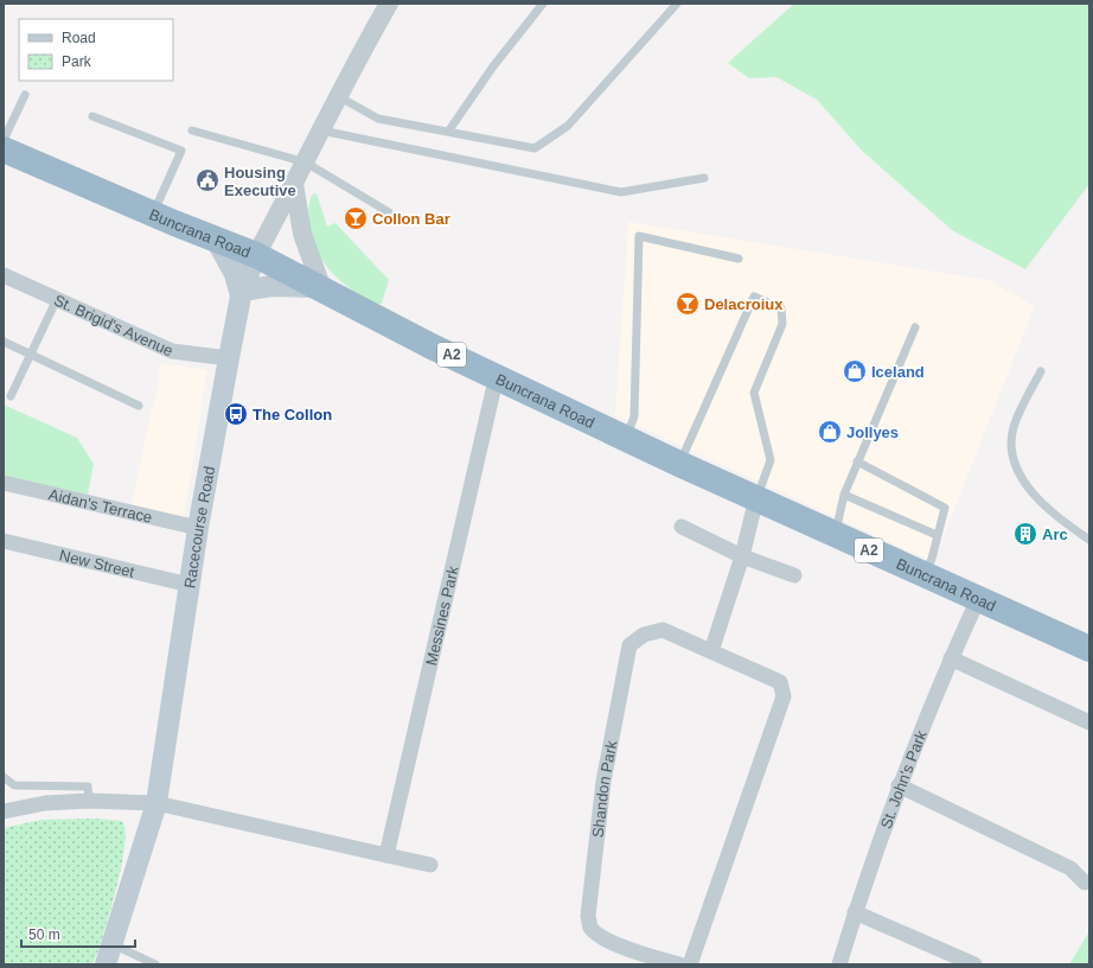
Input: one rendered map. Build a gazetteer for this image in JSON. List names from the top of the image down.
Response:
{
  "streets": {
    "highway": ["Buncrana Road", "A2"],
    "main road": ["Racecourse Road"],
    "street": [
      "St. Brigid's Avenue",
      "Aidan's Terrace",
      "New Street",
      "Messines Park",
      "St. John's Park",
      "Shandon Park"
    ]
  },
  "crossings": [
    ["Buncrana Road", "Racecourse Road"],
    ["Buncrana Road", "Messines Park"],
    ["Buncrana Road", "St. John's Park"],
    ["St. Brigid's Avenue", "Racecourse Road"],
    ["Aidan's Terrace", "Racecourse Road"],
    ["Racecourse Road", "New Street"]
  ],
  "places": {
    "public building": ["Housing Executive"],
    "bar": ["Collon Bar", "Delacroiux"],
    "shop": ["Iceland", "Jollyes"],
    "bus stop": ["The Collon"],
    "building": ["Arc"]
  },
  "legend": ["Road", "Park"],
  "scale_bar": "50 m"
}
